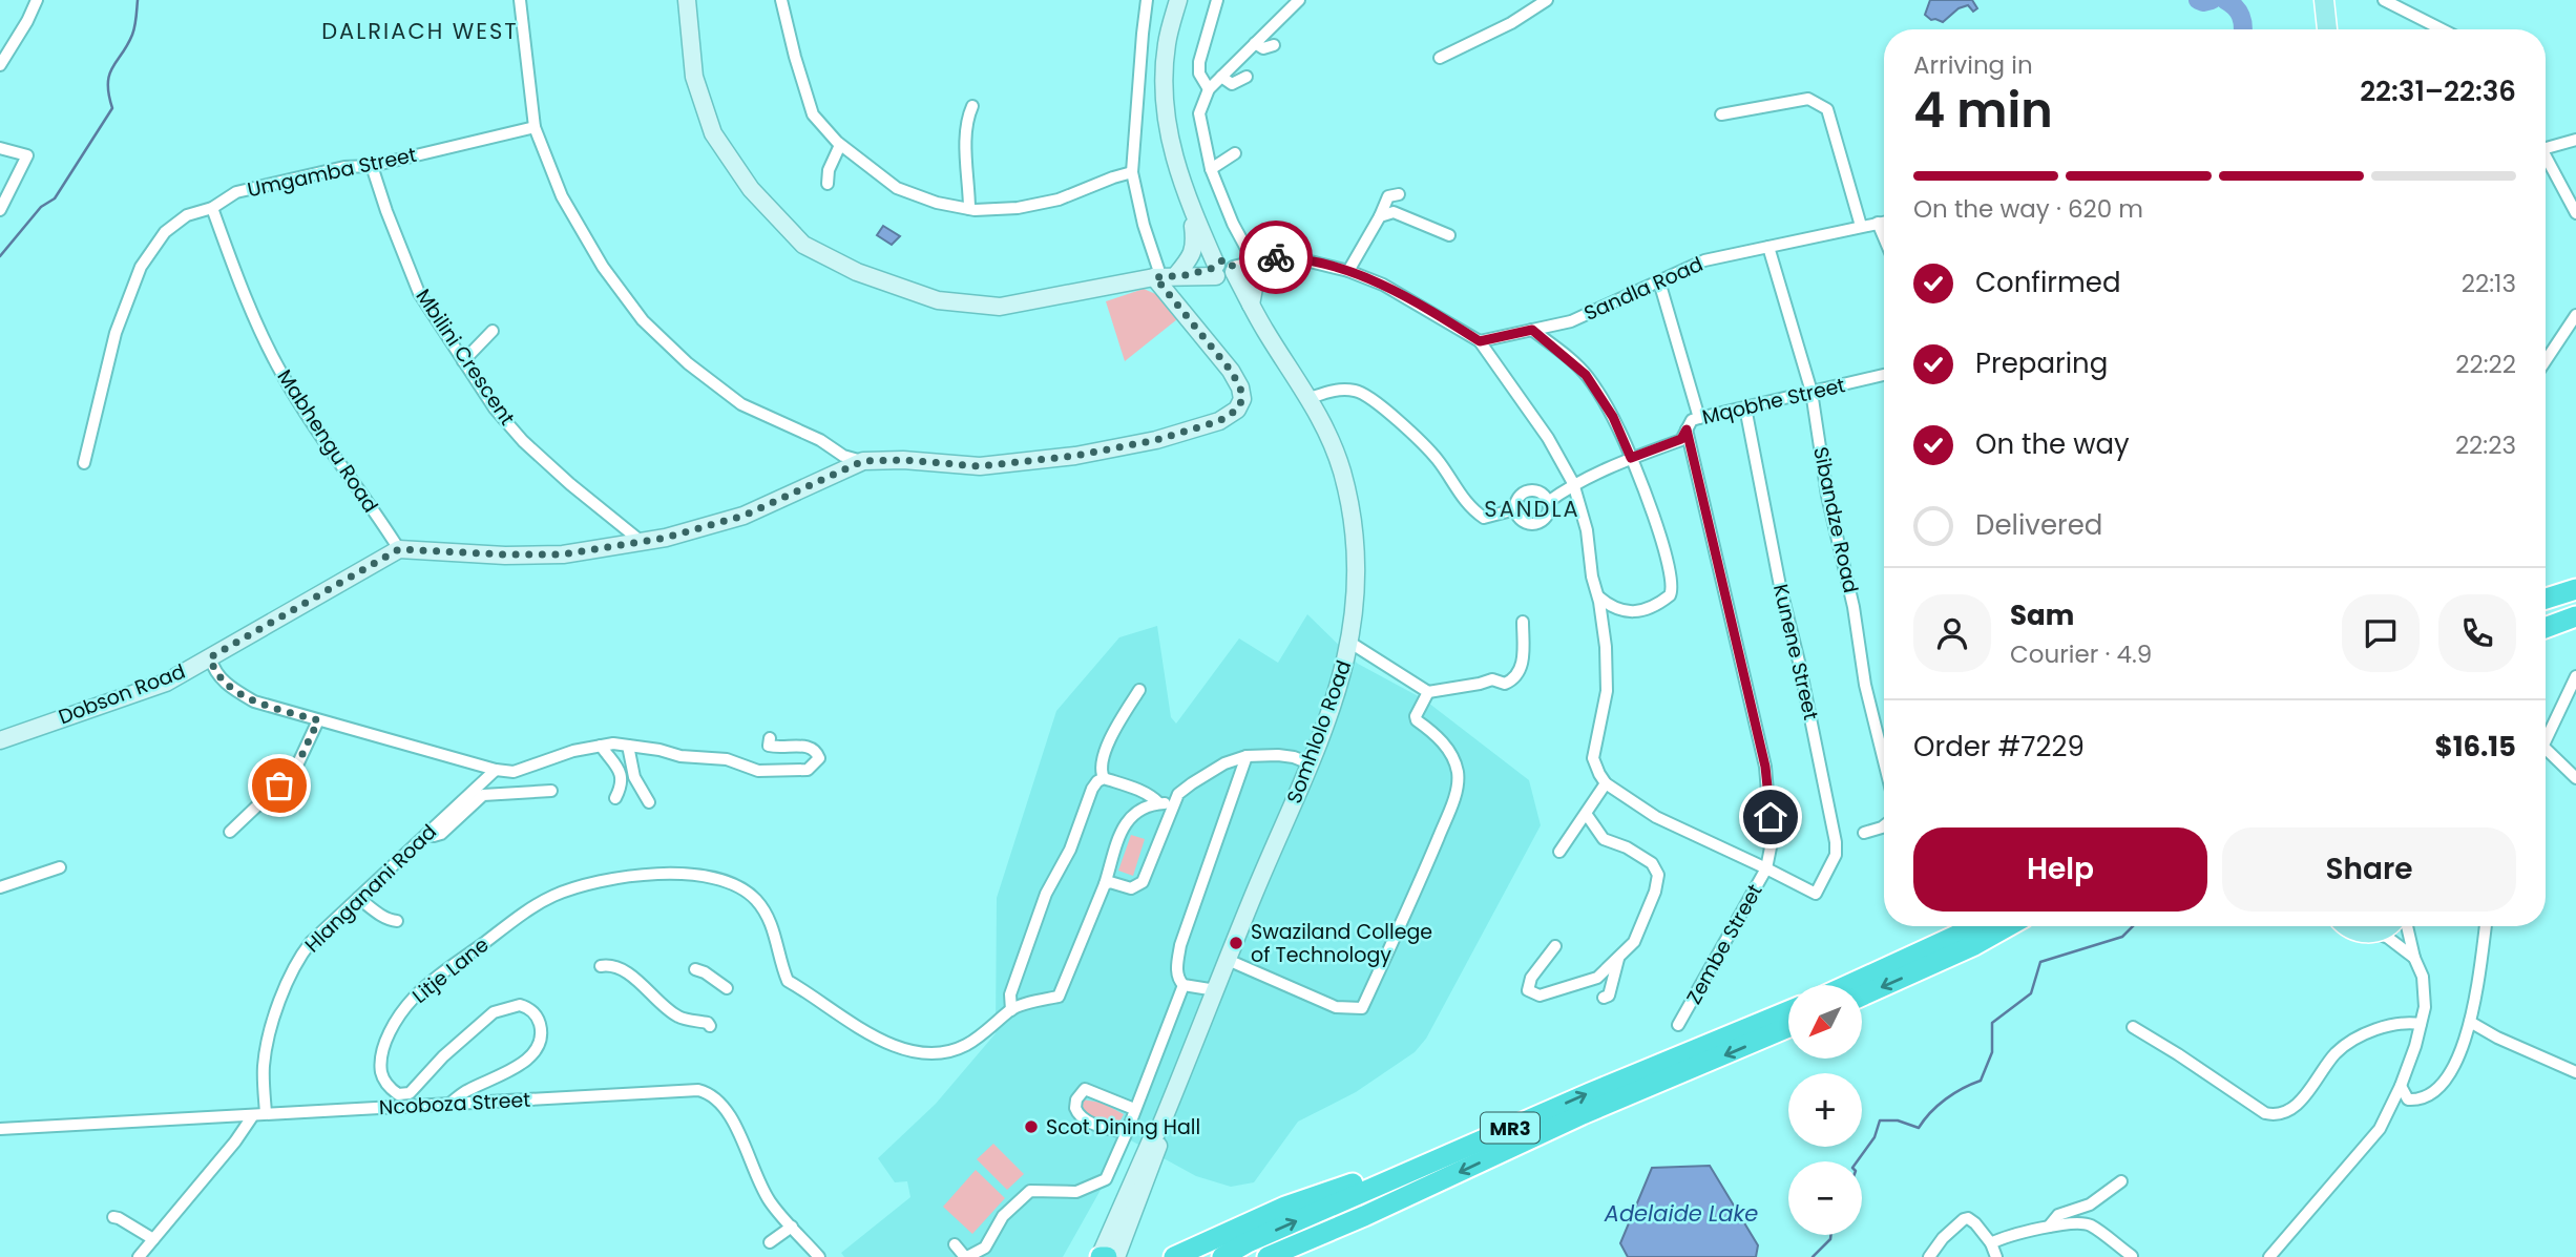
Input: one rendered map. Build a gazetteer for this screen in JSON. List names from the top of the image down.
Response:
{
  "streets": {
    "highway": ["MR3"],
    "street": [
      "Umgamba Street",
      "Sandla Road",
      "Mbilini Crescent",
      "Mqobhe Street",
      "Mabhengu Road",
      "Sibandze Road",
      "Kunene Street",
      "Dobson Road",
      "Somhlolo Road",
      "Hlanganani Road",
      "Zembe Street",
      "Litje Lane",
      "Ncoboza Street"
    ]
  },
  "crossings": [
    ["Umgamba Street", "Mbilini Crescent"],
    ["Umgamba Street", "Mabhengu Road"],
    ["Sandla Road", "Sibandze Road"],
    ["Mqobhe Street", "Sibandze Road"],
    ["Mqobhe Street", "Kunene Street"],
    ["Mqobhe Street", "Zembe Street"],
    ["Mabhengu Road", "Dobson Road"],
    ["Kunene Street", "Zembe Street"],
    ["Hlanganani Road", "Ncoboza Street"],
    ["Litje Lane", "Ncoboza Street"]
  ],
  "districts": ["DALRIACH WEST", "SANDLA"],
  "water": ["Adelaide Lake"],
  "places": ["Swaziland College of Technology", "Scot Dining Hall"],
  "north": "bottom left",
  "page": {
    "heading": ["4 min", "Arriving in", "22:31–22:36"],
    "panel": [
      "Sam",
      "Courier · 4.9",
      "Order #7229",
      "$16.15"
    ],
    "bar": "On the way · 620 m",
    "list": [
      ["Confirmed", "22:13"],
      ["Preparing", "22:22"],
      ["On the way", "22:23"],
      "Delivered"
    ],
    "buttons": ["Help", "Share"],
    "map_buttons": ["+", "−"]
  }
}
